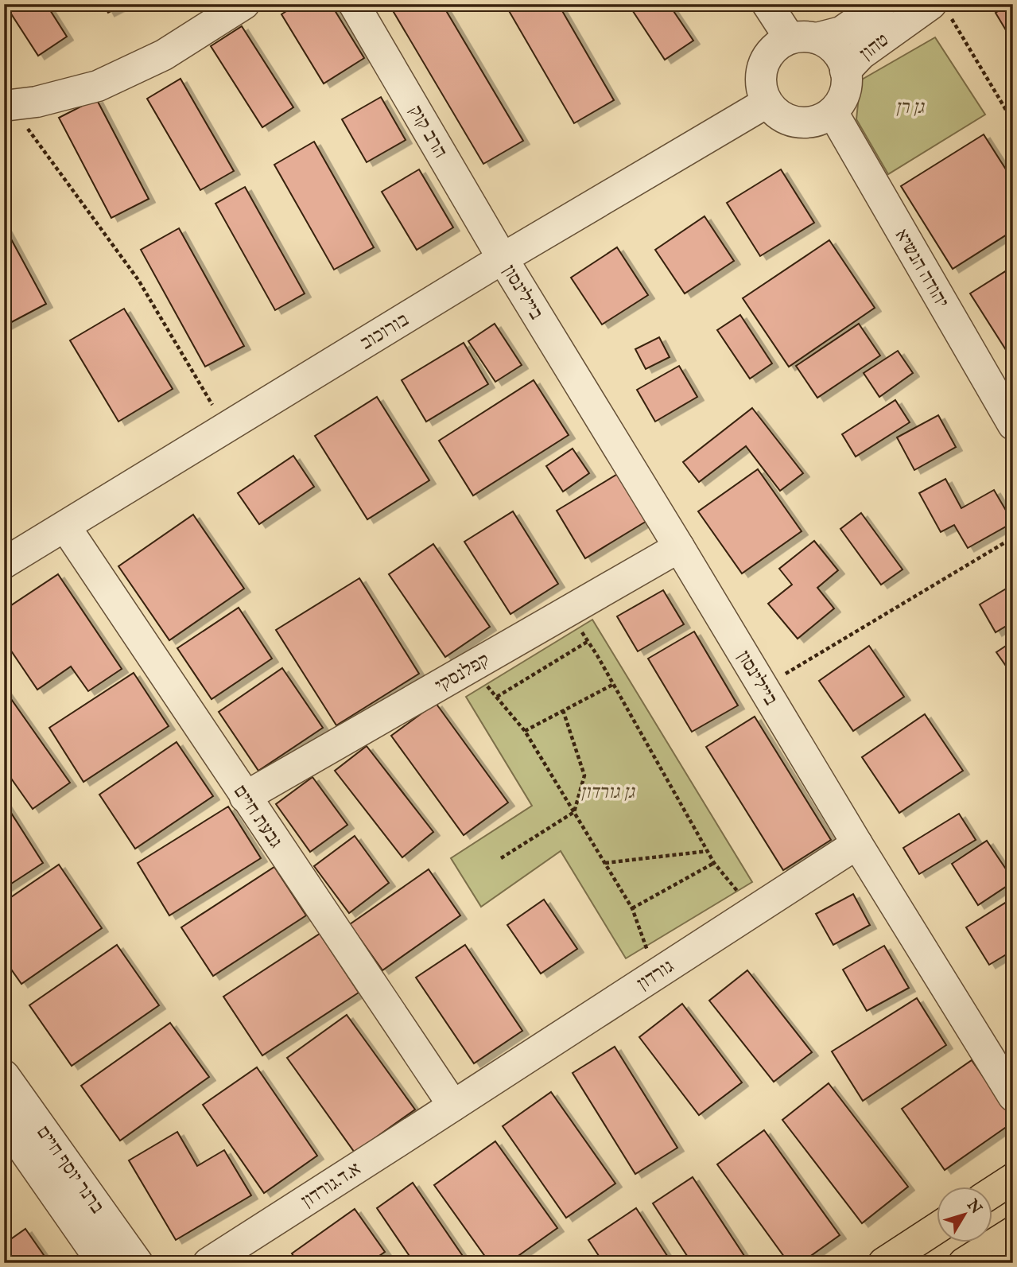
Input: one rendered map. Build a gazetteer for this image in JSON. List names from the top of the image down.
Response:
{
  "streets": {
    "street": [
      "טהון",
      "הרב קוק",
      "יהודה הנשיא",
      "ביילינסון",
      "בורוכוב",
      "קפלנסקי",
      "גבעת חיים",
      "גורדון",
      "ברנר יוסף חיים",
      "א.ד.גורדון"
    ]
  },
  "crossings": [
    ["טהון", "יהודה הנשיא"],
    ["טהון", "בורוכוב"],
    ["הרב קוק", "ביילינסון"],
    ["הרב קוק", "בורוכוב"],
    ["יהודה הנשיא", "בורוכוב"],
    ["ביילינסון", "בורוכוב"],
    ["ביילינסון", "קפלנסקי"],
    ["ביילינסון", "גורדון"],
    ["בורוכוב", "גבעת חיים"],
    ["קפלנסקי", "גבעת חיים"],
    ["גבעת חיים", "גורדון"],
    ["גבעת חיים", "א.ד.גורדון"],
    ["גורדון", "א.ד.גורדון"]
  ],
  "parks": ["גן רן", "גן גורדון"],
  "north": "top right"
}
